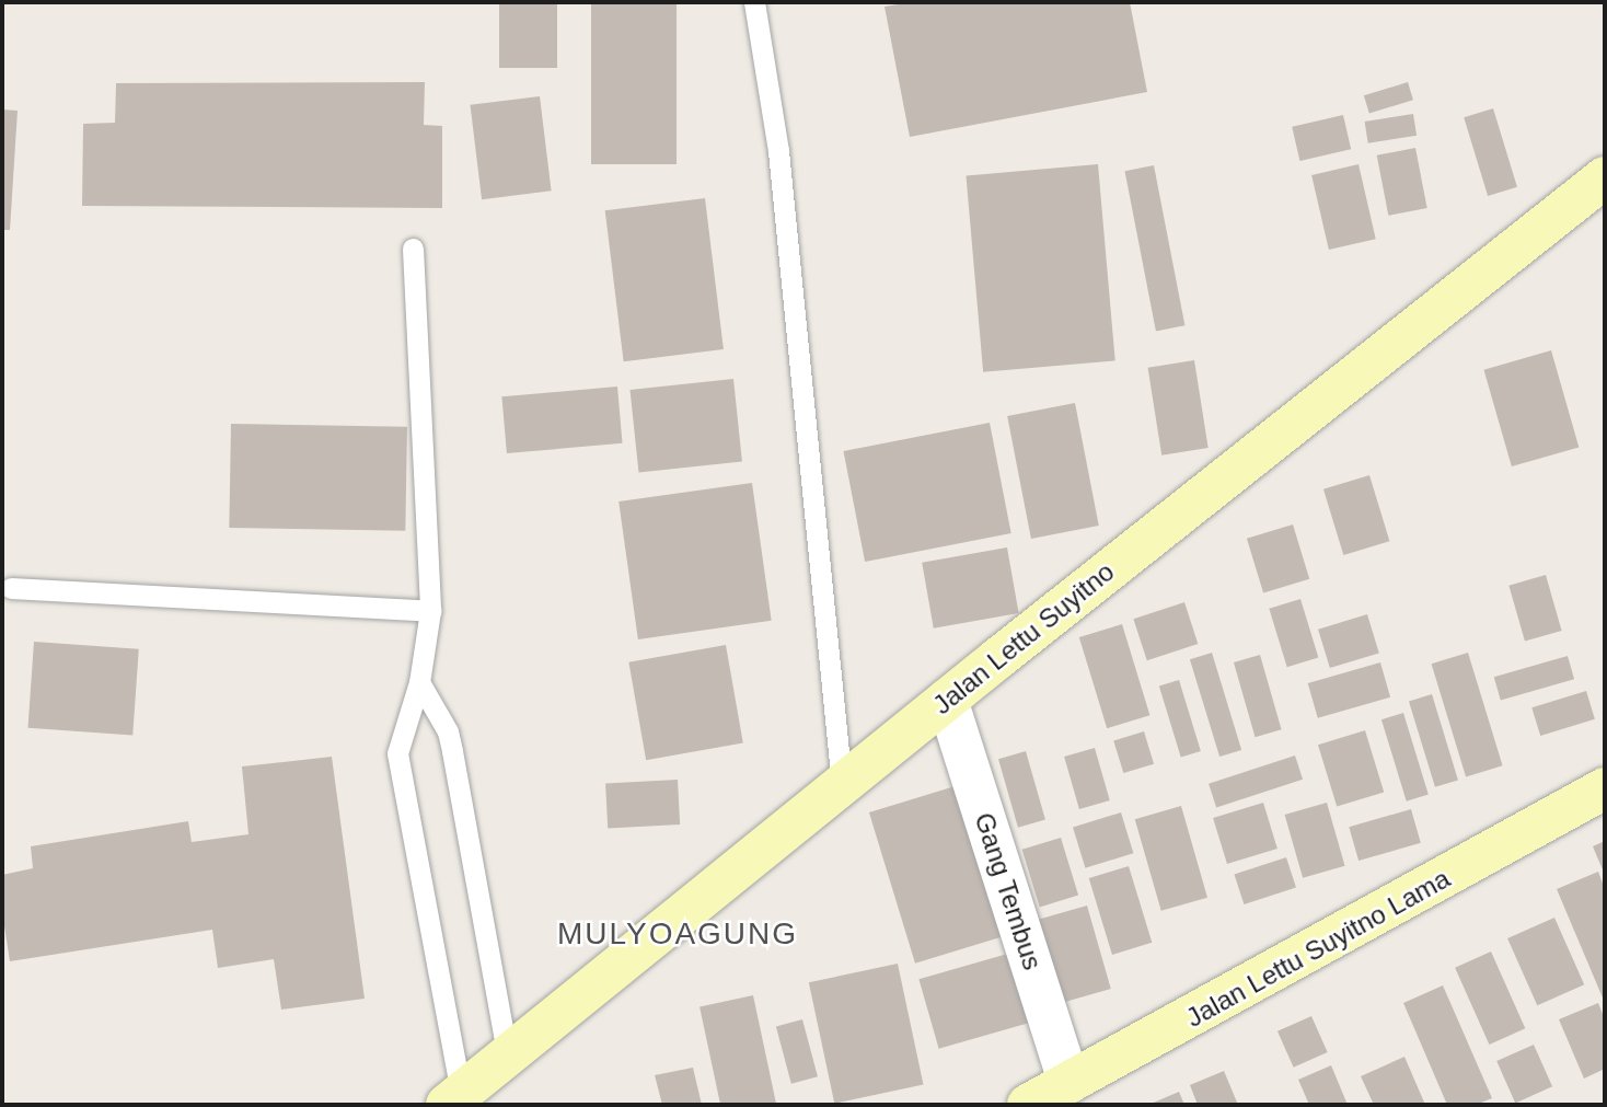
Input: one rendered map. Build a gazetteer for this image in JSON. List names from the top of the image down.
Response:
{
  "streets": {
    "main road": ["Jalan Lettu Suyitno", "Jalan Lettu Suyitno Lama"],
    "street": ["Gang Tembus"]
  },
  "crossings": [
    ["Jalan Lettu Suyitno", "Gang Tembus"],
    ["Gang Tembus", "Jalan Lettu Suyitno Lama"]
  ],
  "districts": ["MULYOAGUNG"]
}
